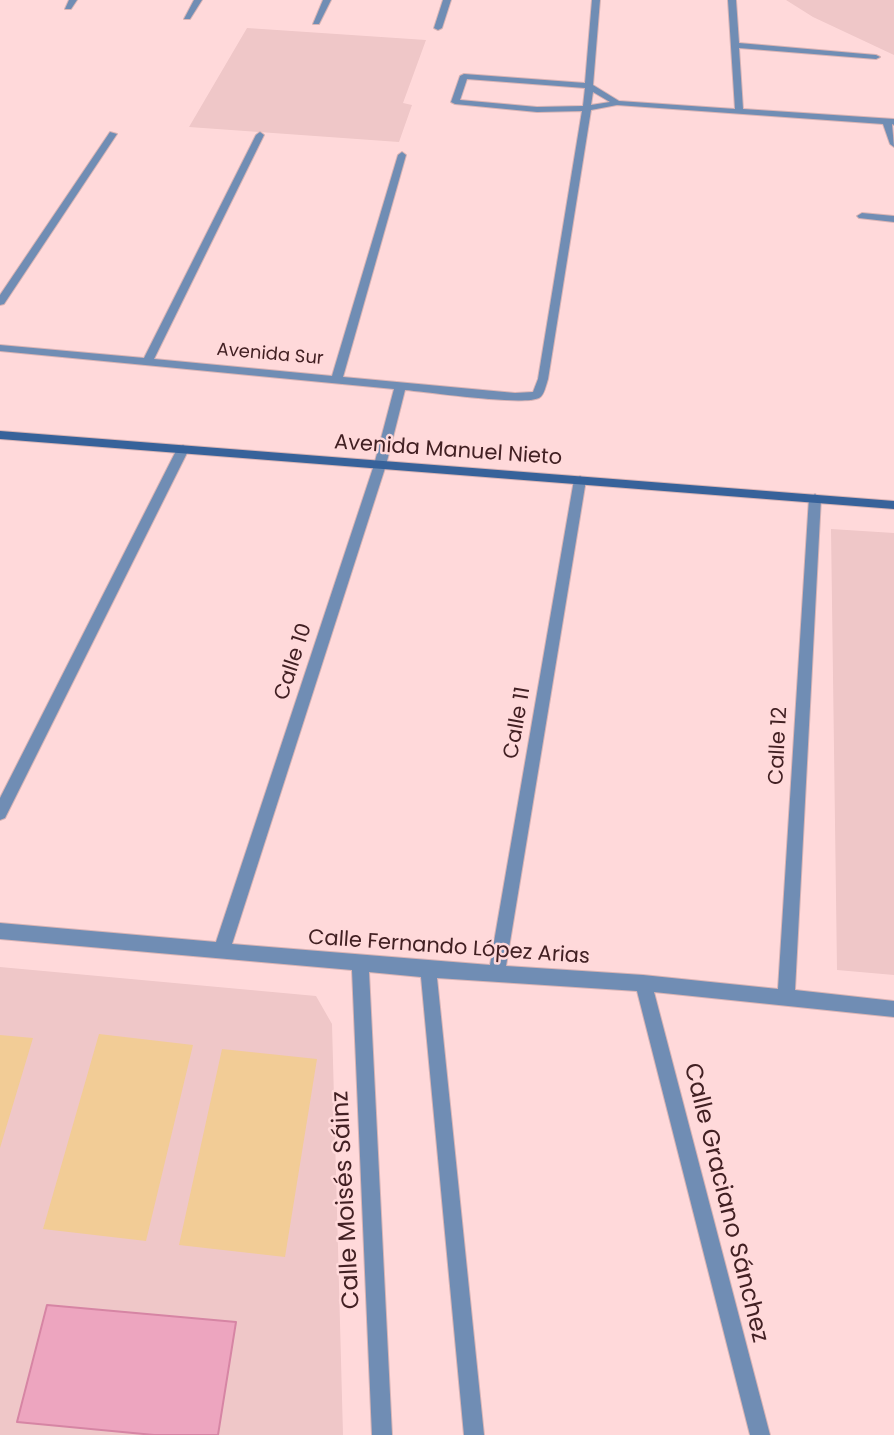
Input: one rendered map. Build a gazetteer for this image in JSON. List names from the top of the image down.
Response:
{
  "streets": {
    "street": [
      "Avenida Sur",
      "Avenida Manuel Nieto",
      "Calle 10",
      "Calle 11",
      "Calle 12",
      "Calle Fernando López Arias",
      "Calle Moisés Sáinz",
      "Calle Graciano Sánchez"
    ]
  },
  "crossings": [
    ["Avenida Sur", "Calle 10"],
    ["Avenida Manuel Nieto", "Calle 10"],
    ["Avenida Manuel Nieto", "Calle 11"],
    ["Avenida Manuel Nieto", "Calle 12"],
    ["Calle 10", "Calle Fernando López Arias"],
    ["Calle 11", "Calle Fernando López Arias"],
    ["Calle 12", "Calle Fernando López Arias"],
    ["Calle Fernando López Arias", "Calle Moisés Sáinz"],
    ["Calle Fernando López Arias", "Calle Graciano Sánchez"]
  ]
}
